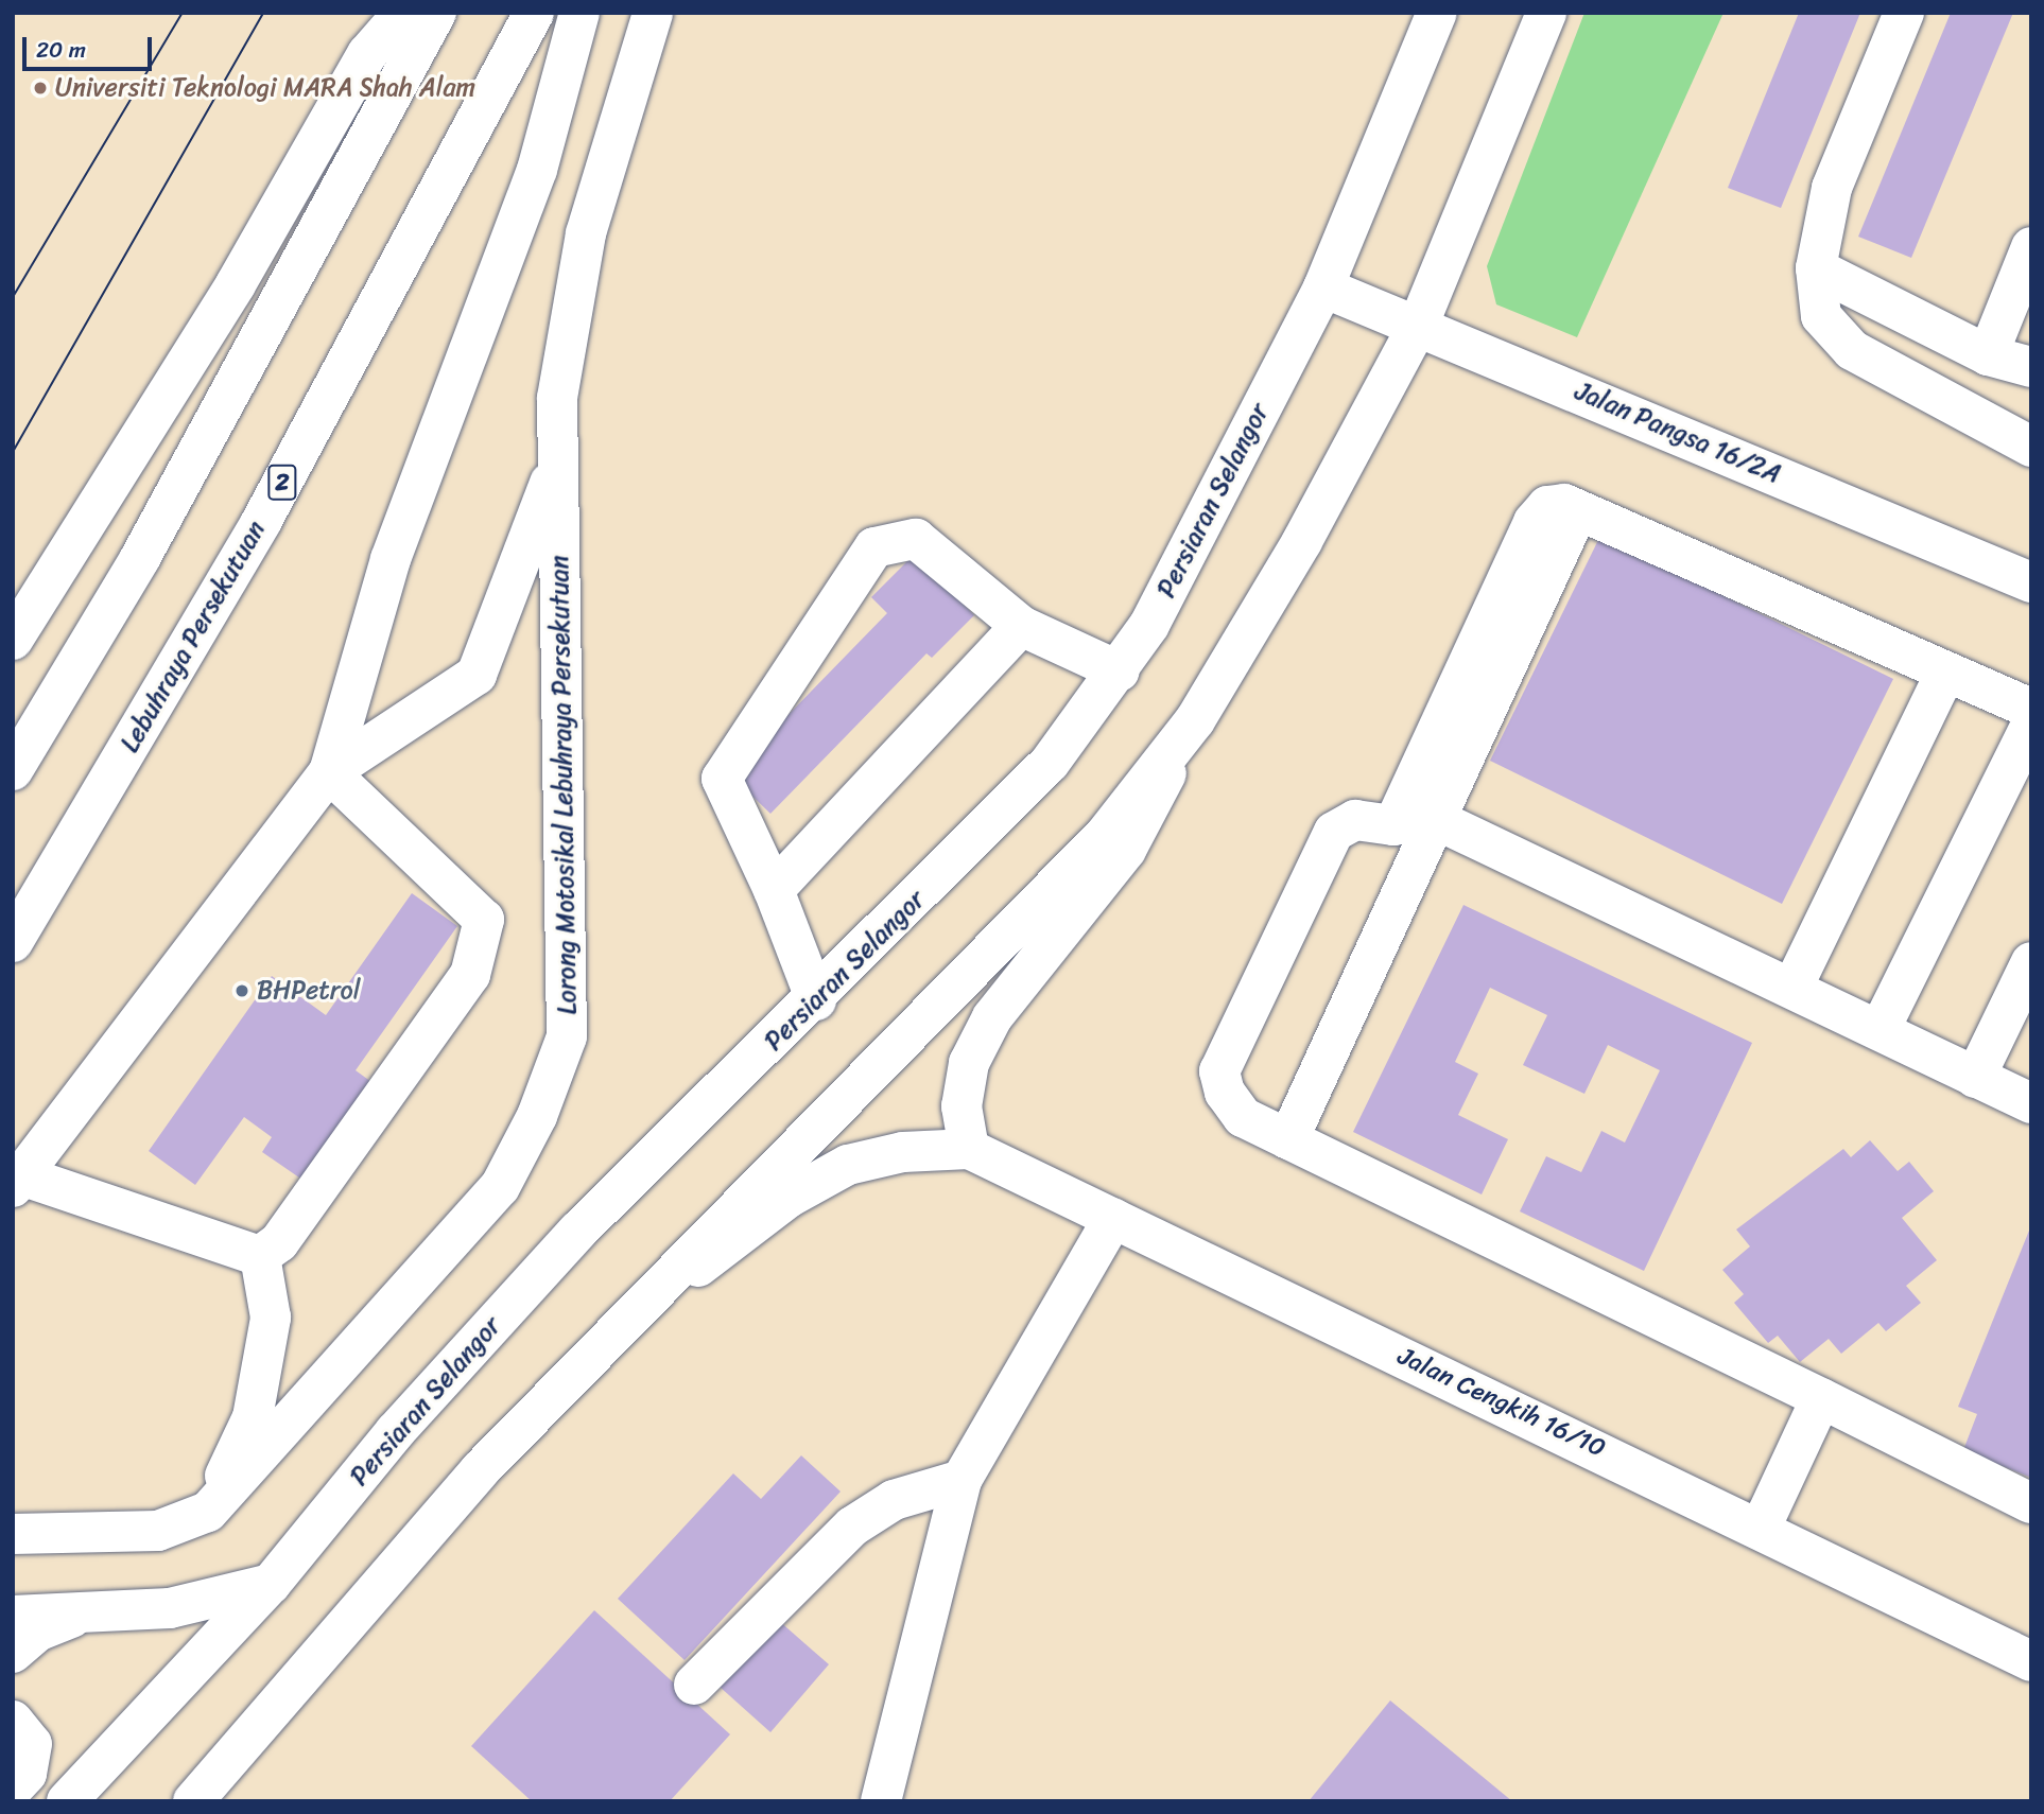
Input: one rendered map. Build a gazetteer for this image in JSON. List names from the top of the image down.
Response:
{
  "streets": {
    "main road": [
      "Jalan Pangsa 16/2A",
      "2",
      "Persiaran Selangor",
      "Lebuhraya Persekutuan",
      "Lorong Motosikal Lebuhraya Persekutuan",
      "Jalan Cengkih 16/10"
    ]
  },
  "crossings": [
    ["Jalan Pangsa 16/2A", "Persiaran Selangor"]
  ],
  "places": ["Universiti Teknologi MARA Shah Alam", "BHPetrol"],
  "scale_bar": "20 m"
}
